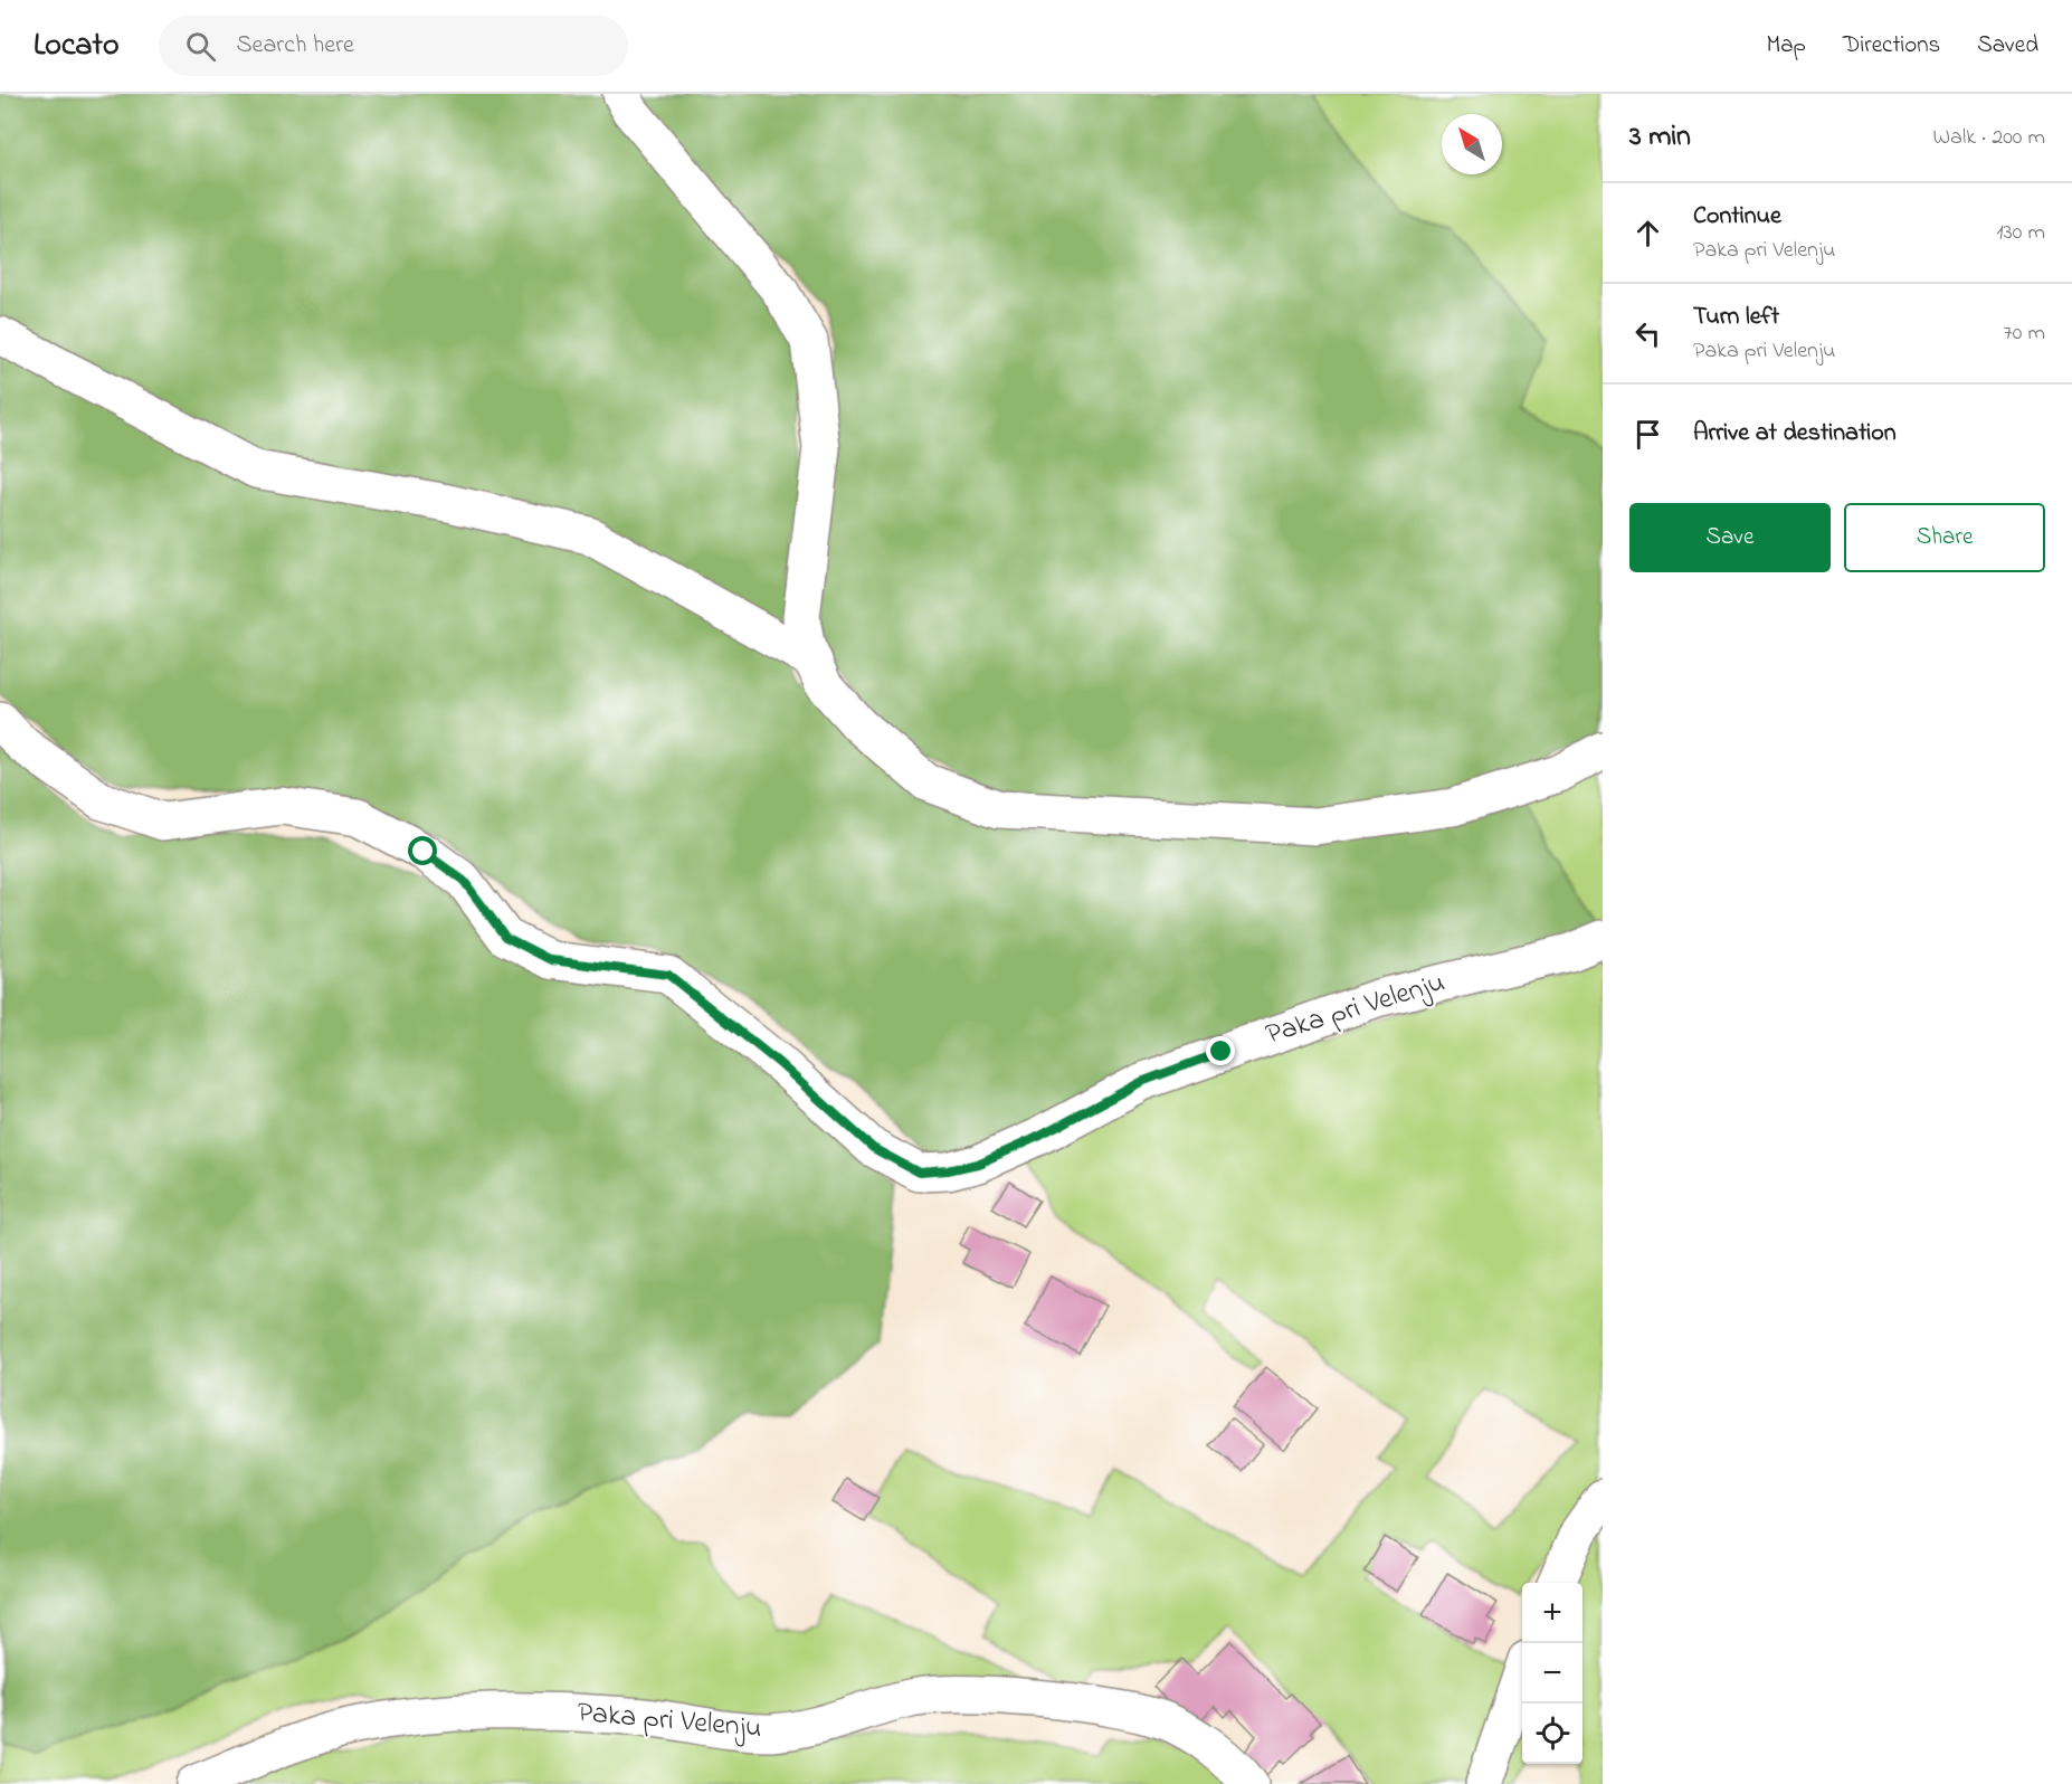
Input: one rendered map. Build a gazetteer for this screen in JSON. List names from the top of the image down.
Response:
{
  "streets": {
    "street": ["Paka pri Velenju"]
  },
  "north": "top left",
  "page": {
    "header": "Locato",
    "search": "Search here",
    "nav": ["Map", "Directions", "Saved"],
    "heading": ["3 min", "Walk · 200 m"],
    "list": [
      ["Continue", "Paka pri Velenju", "130 m"],
      ["Turn left", "Paka pri Velenju", "70 m"],
      "Arrive at destination"
    ],
    "buttons": ["Save", "Share"],
    "map_buttons": ["+", "−"]
  }
}
